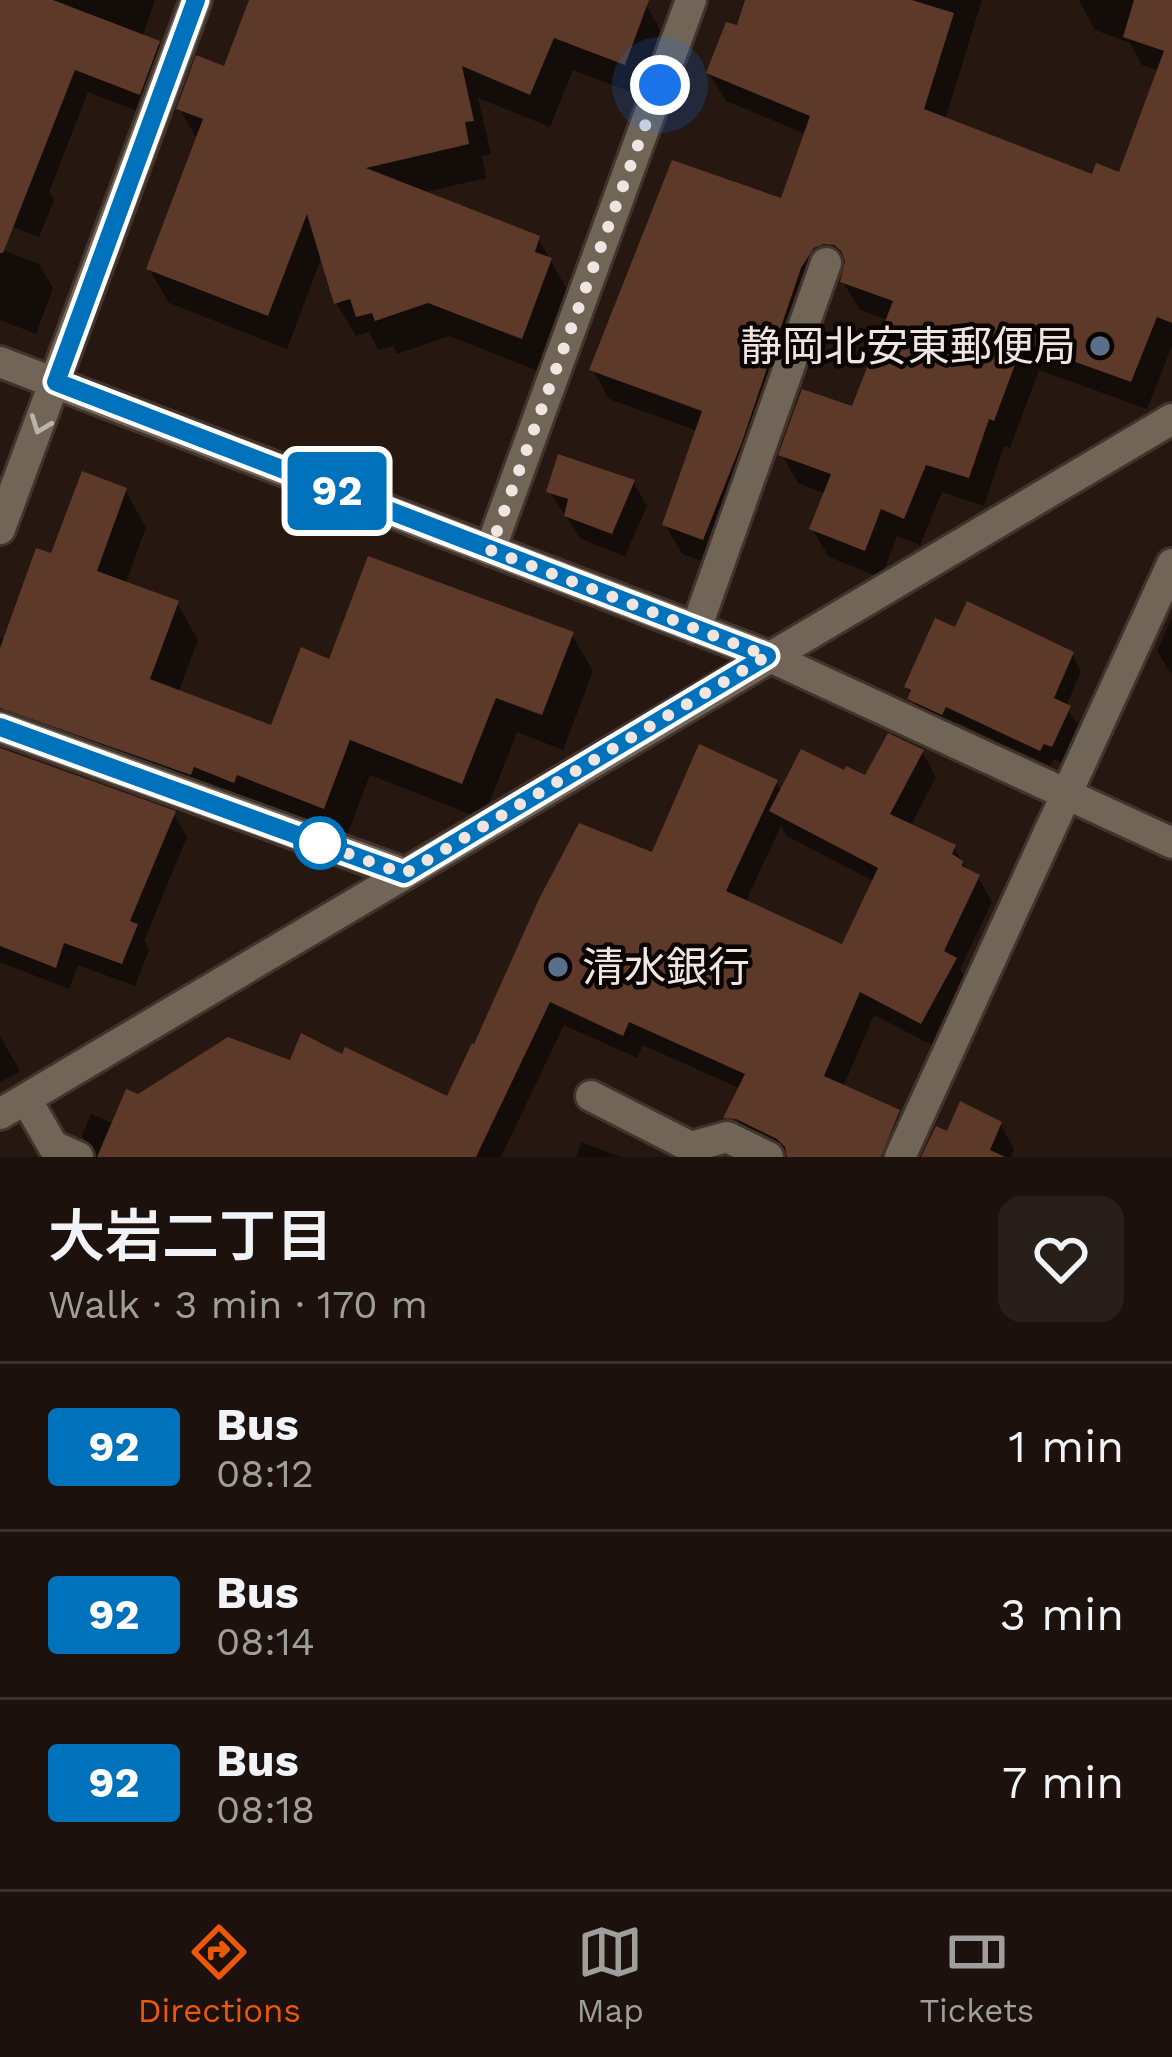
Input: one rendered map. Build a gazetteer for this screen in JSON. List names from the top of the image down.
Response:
{
  "places": ["静岡北安東郵便局", "清水銀行"],
  "lines": ["bus line 92"],
  "page": {
    "on_map": "92",
    "heading": ["大岩二丁目", "Walk · 3 min · 170 m"],
    "list": [
      {
        "mark": "92",
        "name": "Bus",
        "note": "08:12",
        "value": "1 min"
      },
      {
        "mark": "92",
        "name": "Bus",
        "note": "08:14",
        "value": "3 min"
      },
      {
        "mark": "92",
        "name": "Bus",
        "note": "08:18",
        "value": "7 min"
      }
    ],
    "tabs": ["Directions", "Map", "Tickets"]
  }
}
